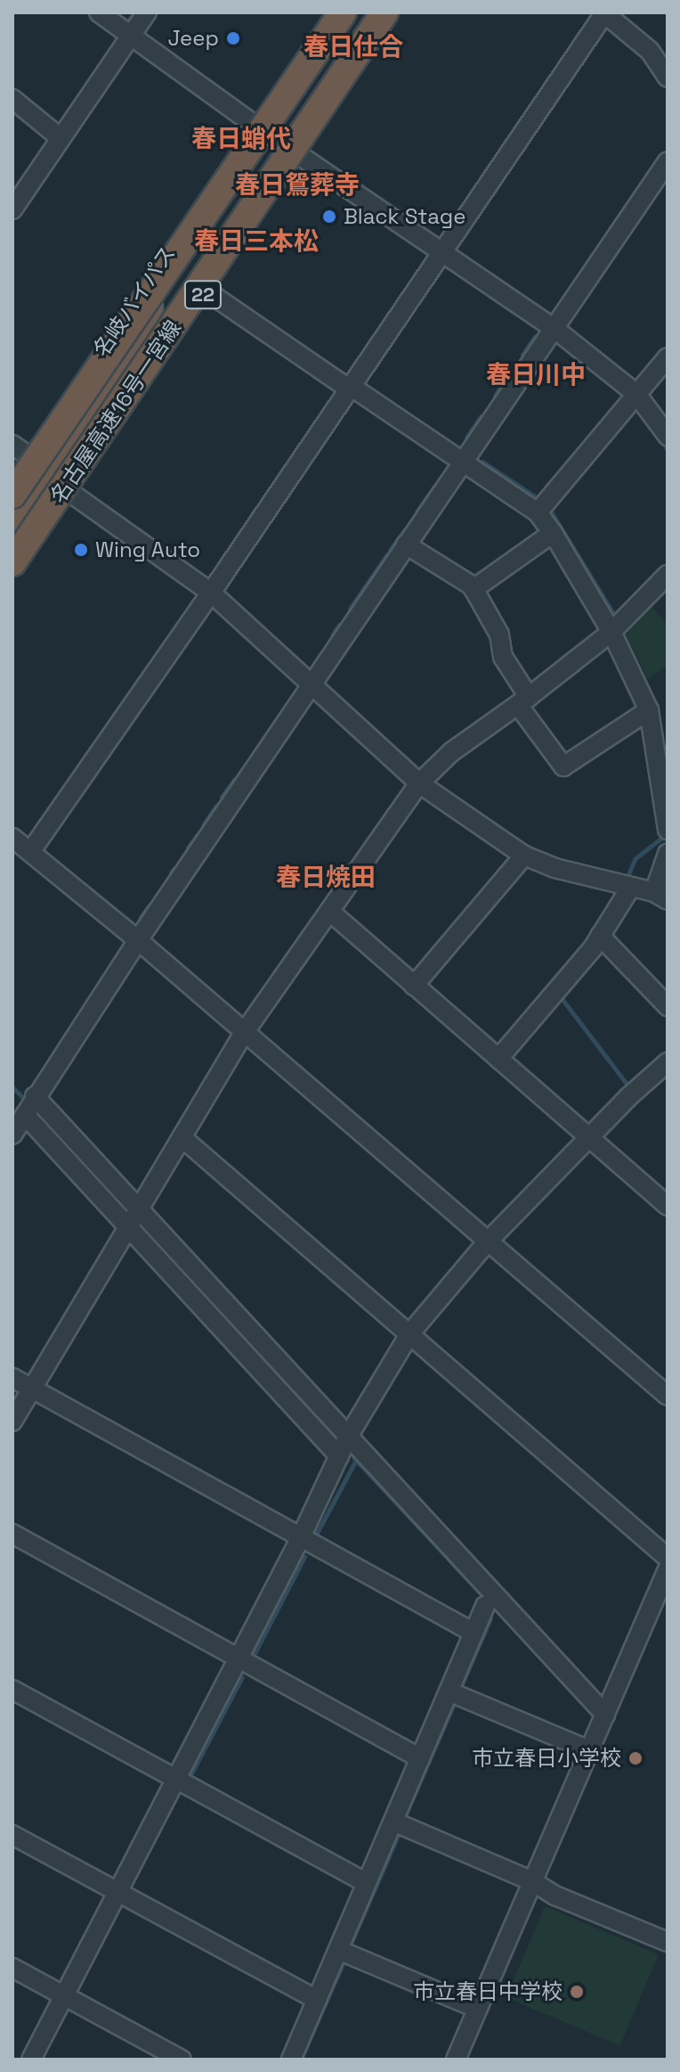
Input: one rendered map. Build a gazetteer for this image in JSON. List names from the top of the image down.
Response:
{
  "streets": {
    "highway": ["22", "名岐バイパス", "名古屋高速16号一宮線"]
  },
  "districts": [
    "春日仕合",
    "春日蛸代",
    "春日鴛葬寺",
    "春日三本松",
    "春日川中",
    "春日焼田"
  ],
  "places": [
    "Jeep",
    "Black Stage",
    "Wing Auto",
    "市立春日小学校",
    "市立春日中学校"
  ]
}
